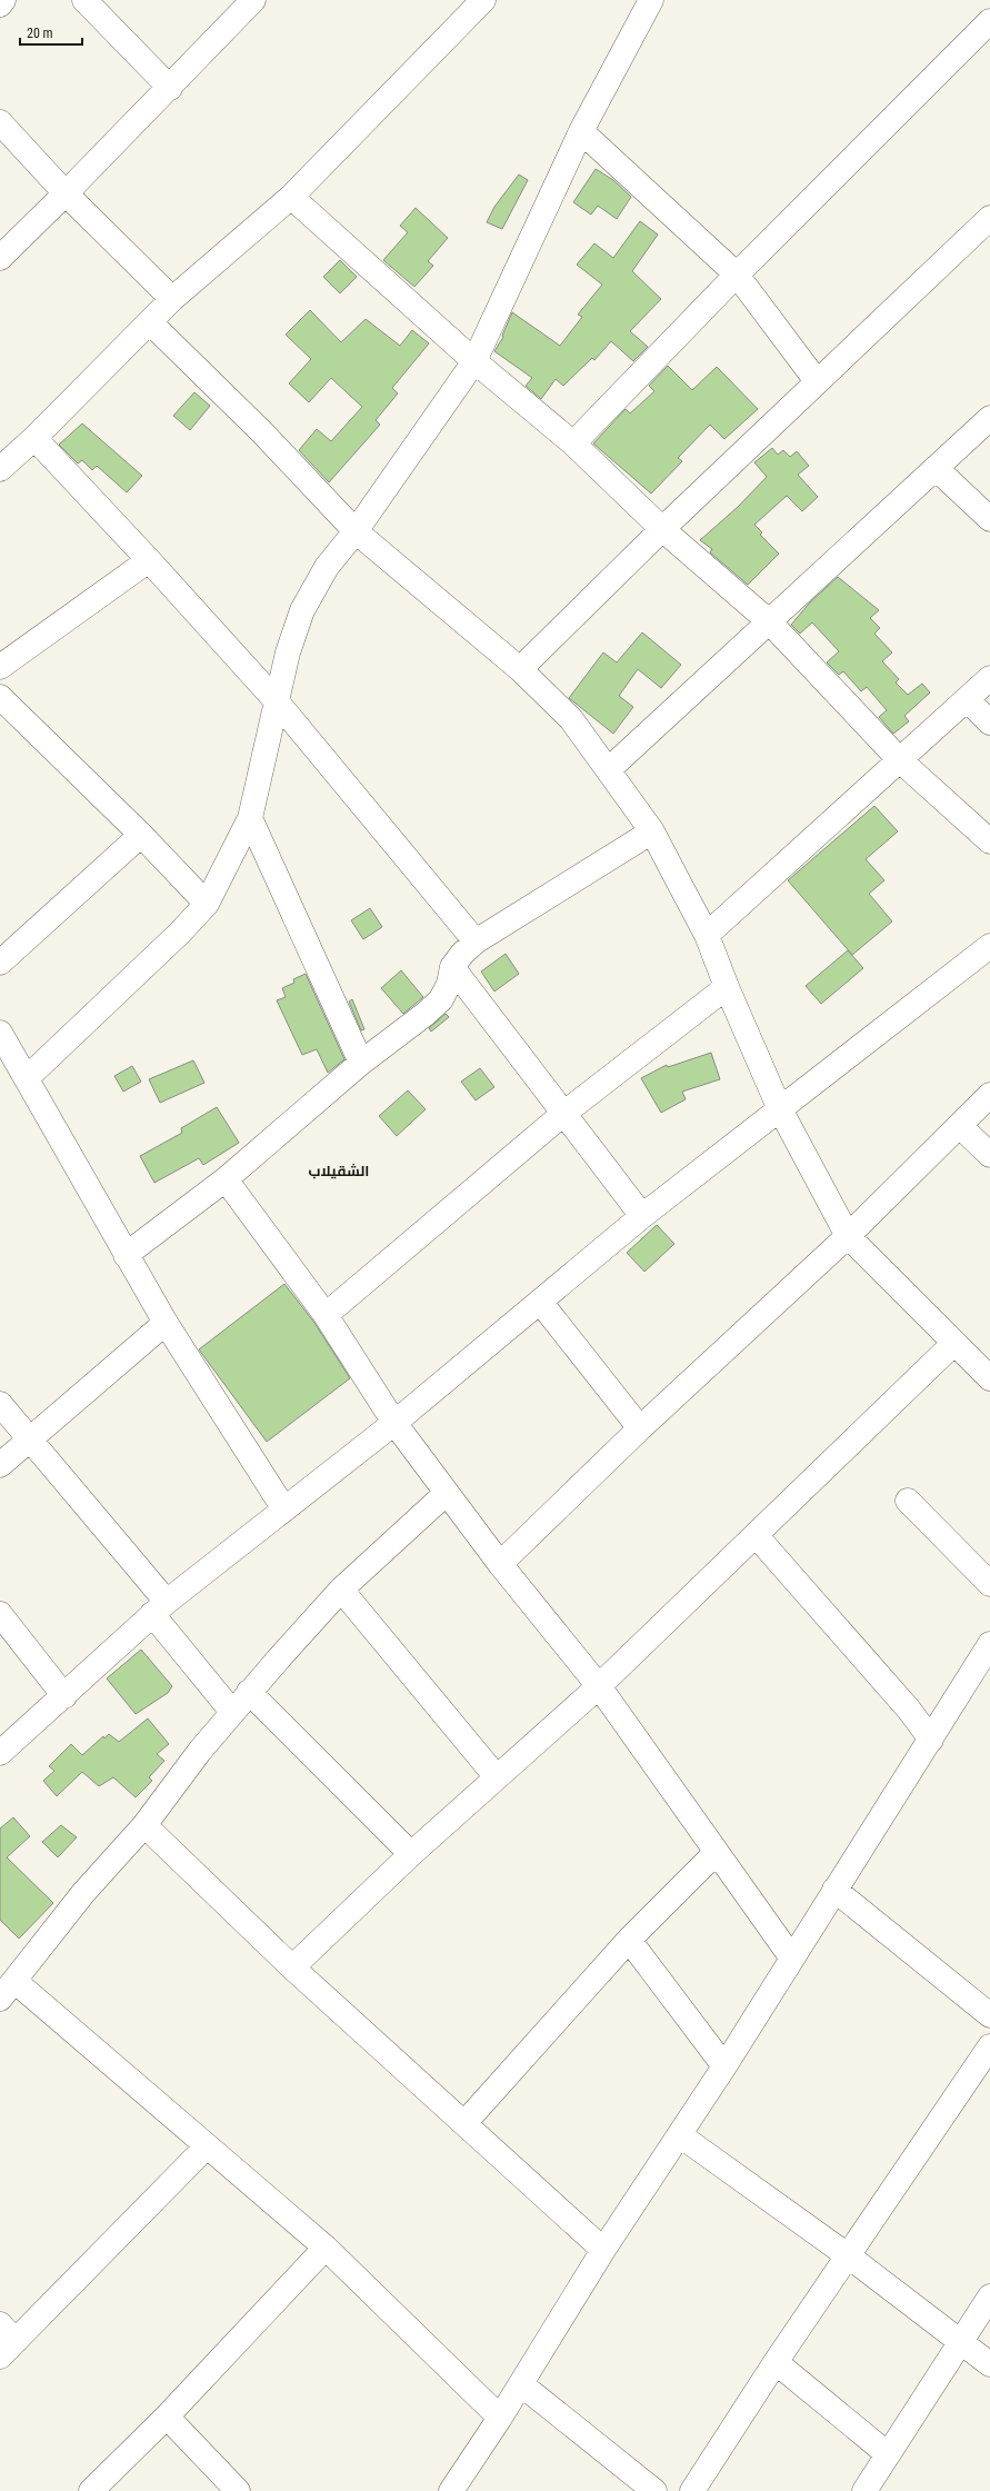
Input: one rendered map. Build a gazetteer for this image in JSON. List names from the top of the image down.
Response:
{
  "districts": ["الشقيلاب"],
  "scale_bar": "20 m"
}
